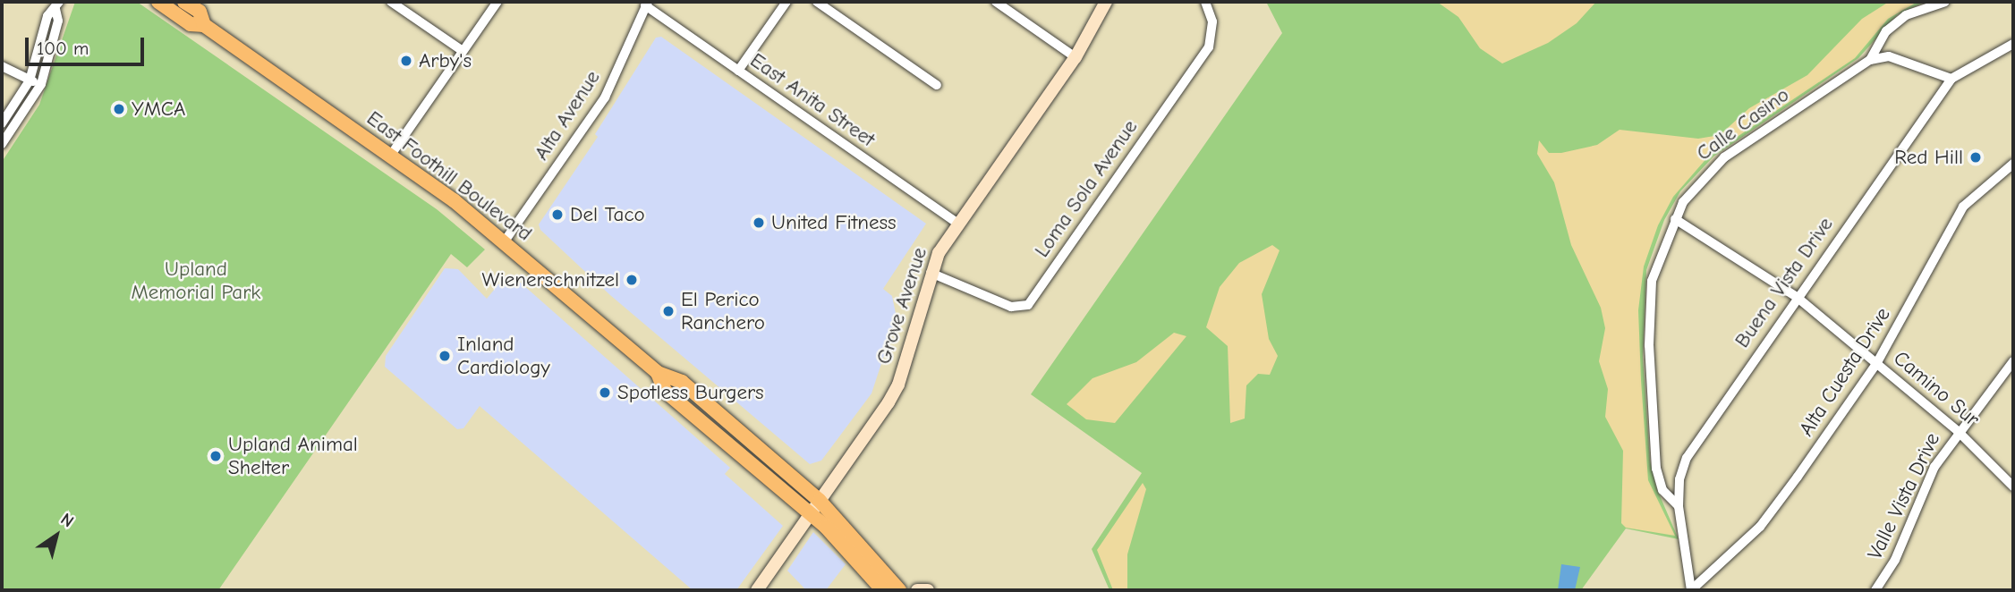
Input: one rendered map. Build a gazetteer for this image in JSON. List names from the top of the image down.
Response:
{
  "streets": {
    "main road": ["East Foothill Boulevard"],
    "street": [
      "East Anita Street",
      "Alta Avenue",
      "Calle Casino",
      "Loma Sola Avenue",
      "Buena Vista Drive",
      "Grove Avenue",
      "Alta Cuesta Drive",
      "Camino Sur",
      "Valle Vista Drive"
    ]
  },
  "crossings": [
    ["East Anita Street", "Alta Avenue"],
    ["East Anita Street", "Grove Avenue"],
    ["Alta Avenue", "East Foothill Boulevard"],
    ["Calle Casino", "Buena Vista Drive"],
    ["Calle Casino", "Camino Sur"],
    ["East Foothill Boulevard", "Grove Avenue"],
    ["Loma Sola Avenue", "Grove Avenue"],
    ["Buena Vista Drive", "Alta Cuesta Drive"],
    ["Buena Vista Drive", "Camino Sur"],
    ["Alta Cuesta Drive", "Camino Sur"],
    ["Camino Sur", "Valle Vista Drive"]
  ],
  "parks": ["Upland Memorial Park"],
  "places": [
    "Arby's",
    "YMCA",
    "Red Hill",
    "Del Taco",
    "United Fitness",
    "Wienerschnitzel",
    "El Perico Ranchero",
    "Inland Cardiology",
    "Spotless Burgers",
    "Upland Animal Shelter"
  ],
  "scale_bar": "100 m",
  "north": "top right"
}
